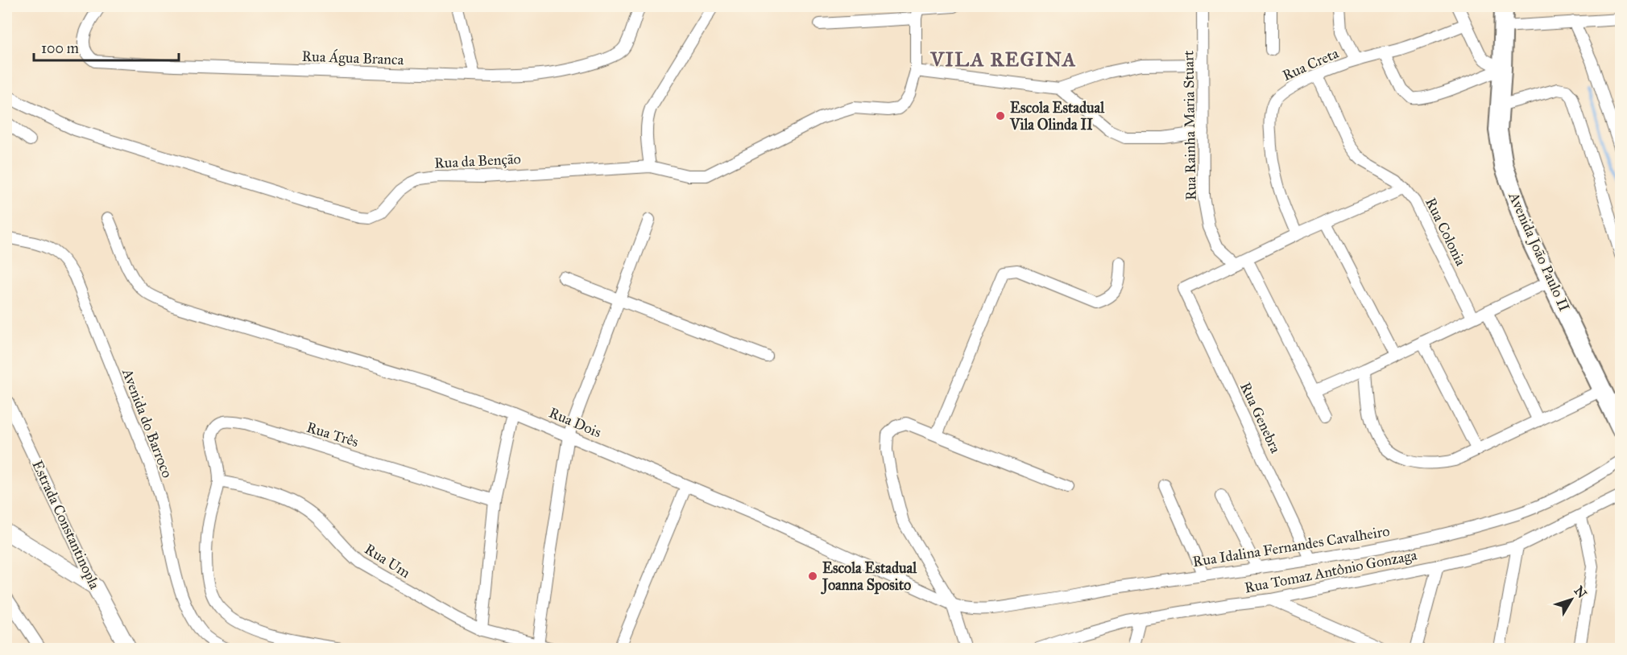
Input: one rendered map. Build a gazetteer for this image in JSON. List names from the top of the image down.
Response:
{
  "streets": {
    "main road": ["Avenida João Paulo II"],
    "street": [
      "Rua Água Branca",
      "Rua Creta",
      "Rua Rainha Maria Stuart",
      "Rua da Benção",
      "Rua Colonia",
      "Rua Genebra",
      "Rua Dois",
      "Avenida do Barroco",
      "Rua Três",
      "Estrada Constantinopla",
      "Rua Idalina Fernandes Cavalheiro",
      "Rua Um",
      "Rua Tomaz Antônio Gonzaga"
    ]
  },
  "crossings": [
    ["Rua Creta", "Rua Colonia"],
    ["Rua Rainha Maria Stuart", "Rua Genebra"],
    ["Rua Genebra", "Rua Idalina Fernandes Cavalheiro"],
    ["Rua Dois", "Rua Idalina Fernandes Cavalheiro"],
    ["Rua Três", "Rua Um"]
  ],
  "districts": ["VILA REGINA"],
  "places": ["Escola Estadual Vila Olinda II", "Escola Estadual Joanna Sposito"],
  "scale_bar": "100 m",
  "north": "top right"
}
